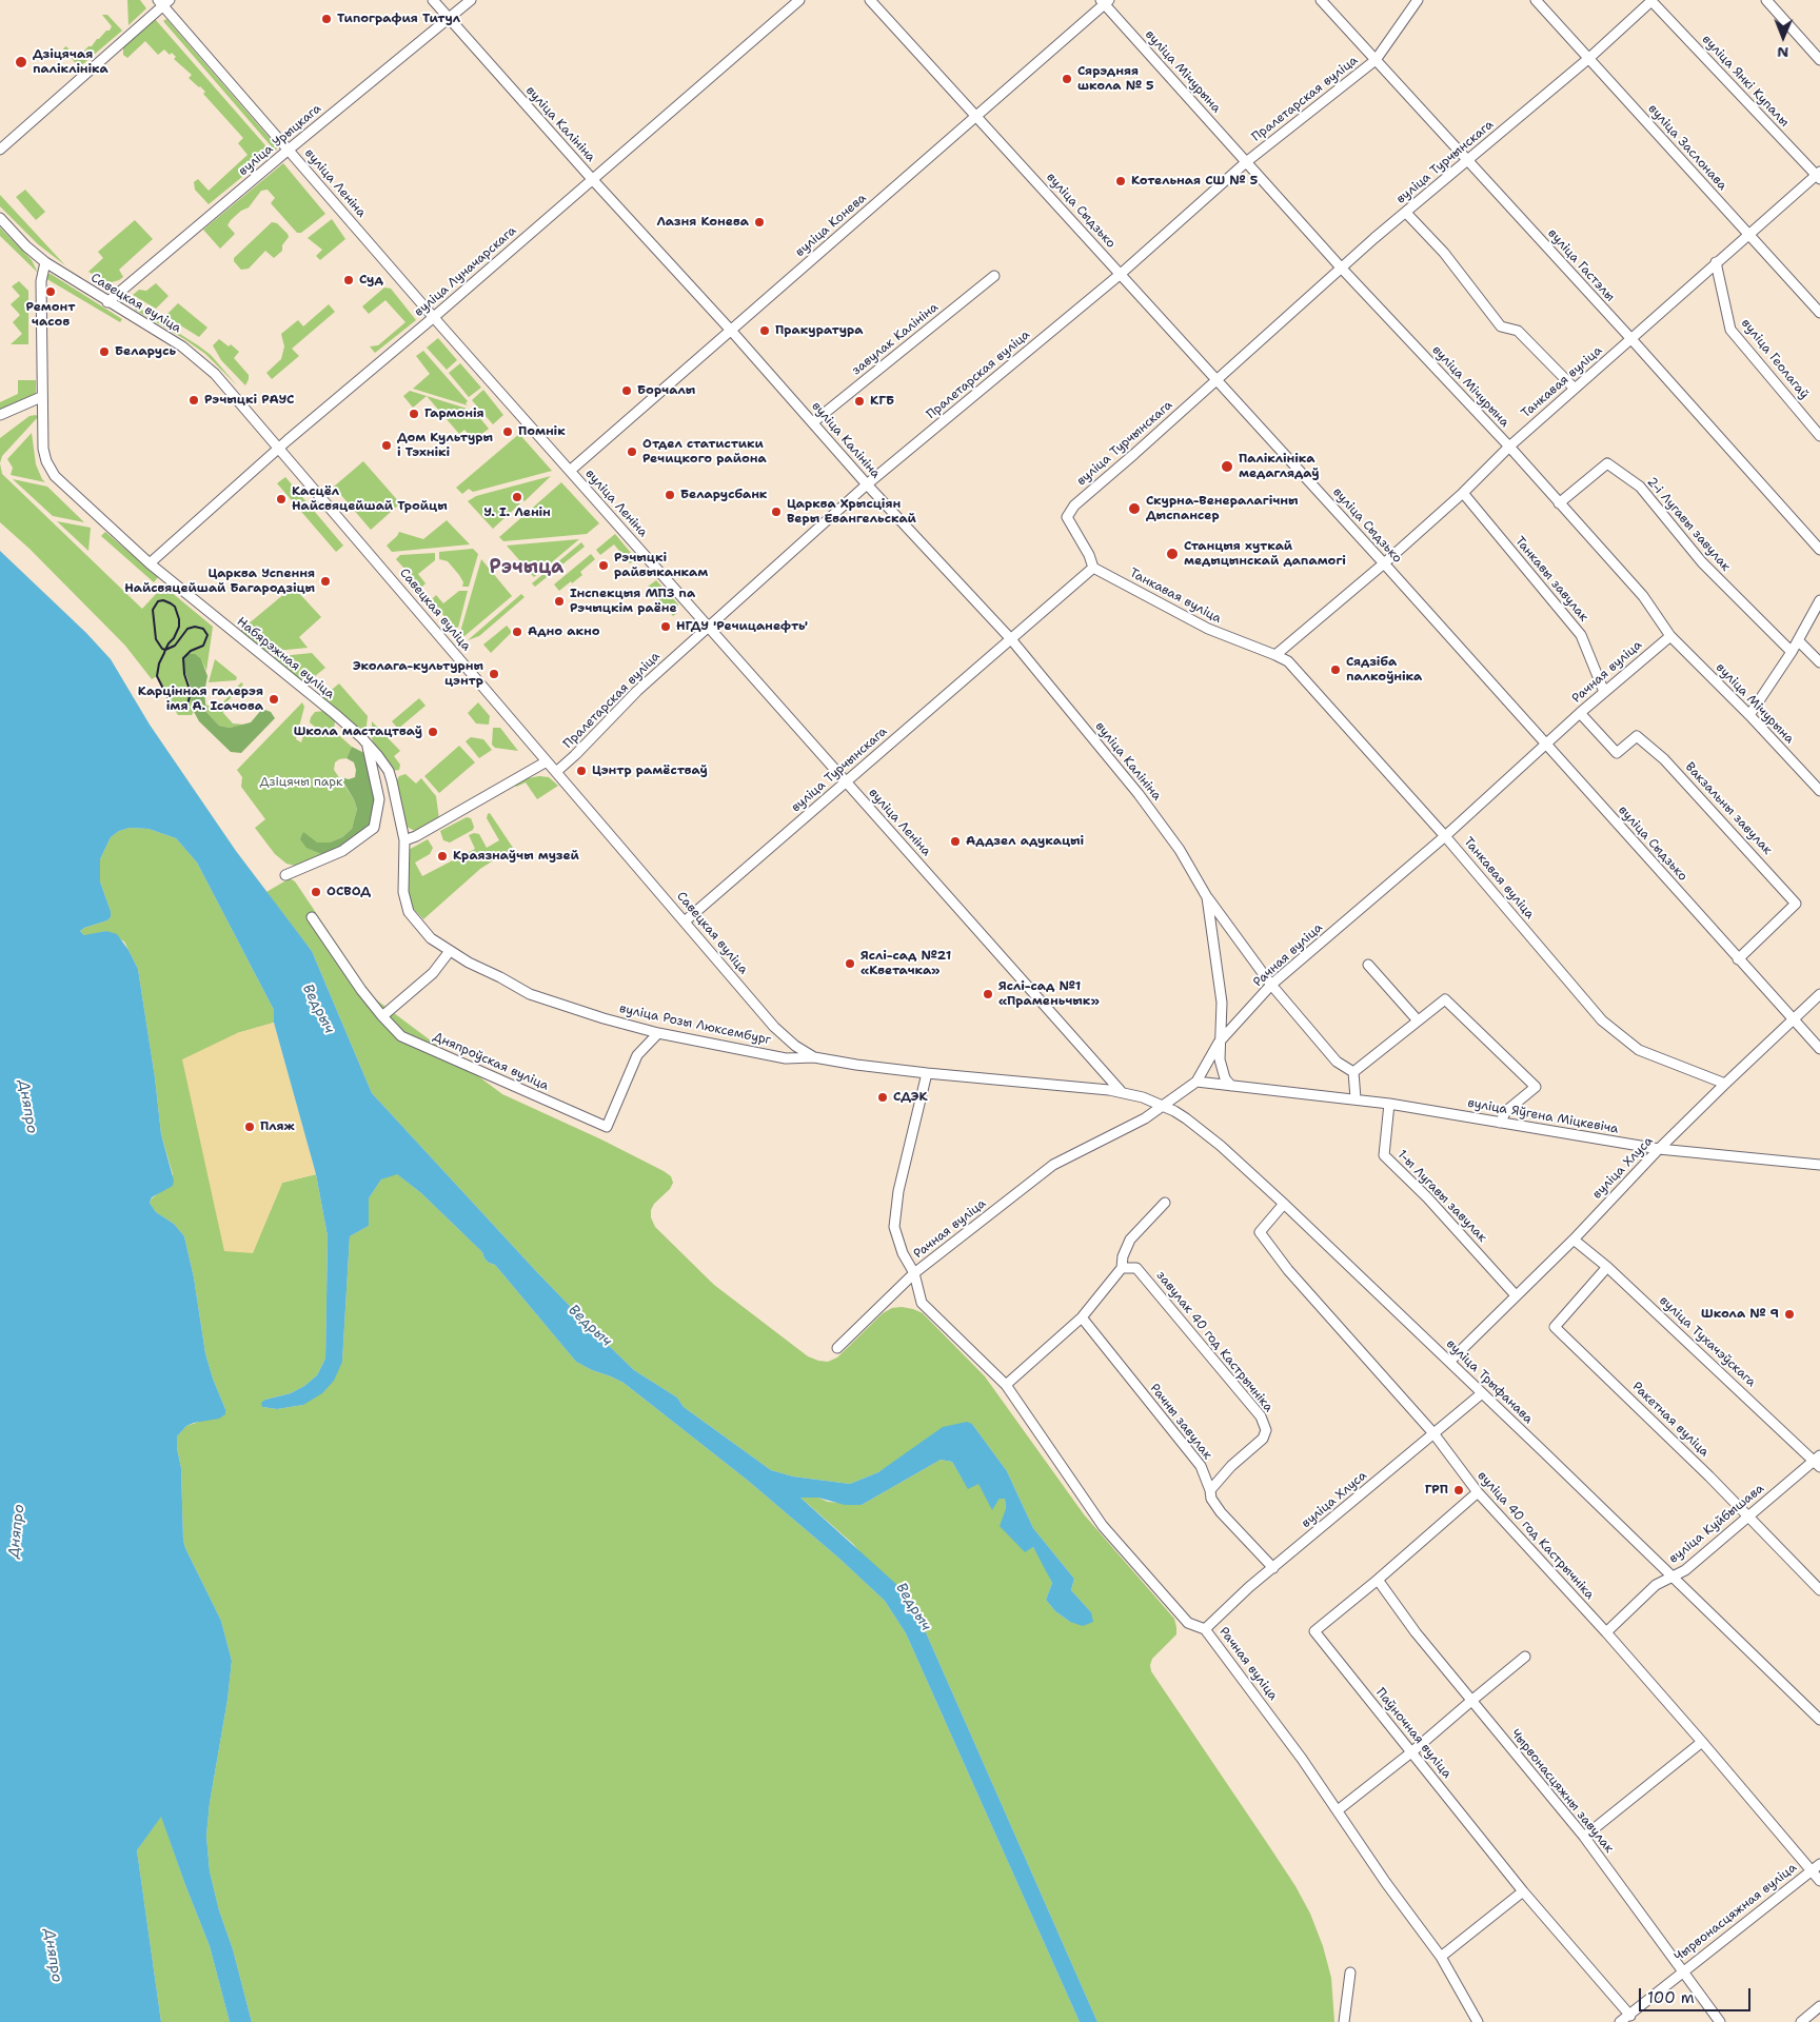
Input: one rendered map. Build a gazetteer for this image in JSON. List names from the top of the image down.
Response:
{
  "streets": {
    "street": [
      "вуліца Мічурына",
      "вуліца Янкі Купалы",
      "Пралетарская вуліца",
      "вуліца Калініна",
      "вуліца Урыцкага",
      "вуліца Заслонава",
      "вуліца Турчынскага",
      "вуліца Леніна",
      "вуліца Сыдзько",
      "вуліца Конева",
      "вуліца Гастэлы",
      "вуліца Луначарскага",
      "Савецкая вуліца",
      "завулак Калініна",
      "вуліца Геолагаў",
      "Танкавая вуліца",
      "2-і Лугавы завулак",
      "Танкавы завулак",
      "Набярэжная вуліца",
      "Рачная вуліца",
      "Вакзальны завулак",
      "вуліца Розы Люксембург",
      "Дняпроўская вуліца",
      "вуліца Яўгена Міцкевіча",
      "вуліца Хлуса",
      "1-ы Лугавы завулак",
      "завулак 40 год Кастрычніка",
      "вуліца Тухачэўскага",
      "вуліца Трыфанава",
      "Ракетная вуліца",
      "Рачны завулак",
      "вуліца Куйбышава",
      "вуліца 40 год Кастрычніка",
      "Паўночная вуліца",
      "Чырвонасцяжны завулак",
      "Чырвонасцяжная вуліца"
    ]
  },
  "crossings": [
    ["вуліца Мічурына", "Пралетарская вуліца"],
    ["вуліца Мічурына", "вуліца Турчынскага"],
    ["вуліца Мічурына", "вуліца Конева"],
    ["вуліца Мічурына", "Танкавая вуліца"],
    ["вуліца Мічурына", "2-і Лугавы завулак"],
    ["вуліца Мічурына", "Рачная вуліца"],
    ["вуліца Янкі Купалы", "вуліца Турчынскага"],
    ["вуліца Янкі Купалы", "Танкавая вуліца"],
    ["Пралетарская вуліца", "вуліца Калініна"],
    ["Пралетарская вуліца", "вуліца Леніна"],
    ["Пралетарская вуліца", "вуліца Сыдзько"],
    ["Пралетарская вуліца", "вуліца Гастэлы"],
    ["Пралетарская вуліца", "Савецкая вуліца"],
    ["вуліца Калініна", "вуліца Урыцкага"],
    ["вуліца Калініна", "вуліца Турчынскага"],
    ["вуліца Калініна", "вуліца Конева"],
    ["вуліца Калініна", "вуліца Луначарскага"],
    ["вуліца Калініна", "завулак Калініна"],
    ["вуліца Калініна", "Рачная вуліца"],
    ["вуліца Урыцкага", "вуліца Леніна"],
    ["вуліца Урыцкага", "Савецкая вуліца"],
    ["вуліца Заслонава", "вуліца Турчынскага"],
    ["вуліца Заслонава", "Танкавая вуліца"],
    ["вуліца Турчынскага", "вуліца Леніна"],
    ["вуліца Турчынскага", "вуліца Сыдзько"],
    ["вуліца Турчынскага", "вуліца Гастэлы"],
    ["вуліца Турчынскага", "Савецкая вуліца"],
    ["вуліца Турчынскага", "Танкавая вуліца"],
    ["вуліца Леніна", "вуліца Конева"],
    ["вуліца Леніна", "вуліца Луначарскага"],
    ["вуліца Леніна", "вуліца Розы Люксембург"],
    ["вуліца Леніна", "вуліца Трыфанава"],
    ["вуліца Сыдзько", "вуліца Конева"],
    ["вуліца Сыдзько", "Танкавая вуліца"],
    ["вуліца Сыдзько", "Рачная вуліца"],
    ["вуліца Сыдзько", "Вакзальны завулак"],
    ["вуліца Сыдзько", "вуліца Хлуса"],
    ["вуліца Гастэлы", "Танкавая вуліца"],
    ["вуліца Луначарскага", "Савецкая вуліца"],
    ["вуліца Луначарскага", "Набярэжная вуліца"],
    ["Савецкая вуліца", "Набярэжная вуліца"],
    ["Савецкая вуліца", "вуліца Розы Люксембург"],
    ["вуліца Геолагаў", "Танкавая вуліца"],
    ["Танкавая вуліца", "Танкавы завулак"],
    ["Танкавая вуліца", "Рачная вуліца"],
    ["Танкавая вуліца", "вуліца Хлуса"],
    ["Танкавы завулак", "Рачная вуліца"],
    ["Набярэжная вуліца", "вуліца Розы Люксембург"],
    ["Рачная вуліца", "Вакзальны завулак"],
    ["Рачная вуліца", "вуліца Яўгена Міцкевіча"],
    ["Рачная вуліца", "вуліца Хлуса"],
    ["Рачная вуліца", "вуліца Трыфанава"],
    ["вуліца Розы Люксембург", "Дняпроўская вуліца"],
    ["вуліца Розы Люксембург", "вуліца Трыфанава"],
    ["вуліца Яўгена Міцкевіча", "вуліца Хлуса"],
    ["вуліца Яўгена Міцкевіча", "1-ы Лугавы завулак"],
    ["вуліца Хлуса", "1-ы Лугавы завулак"],
    ["вуліца Хлуса", "вуліца Тухачэўскага"],
    ["вуліца Хлуса", "вуліца Трыфанава"],
    ["вуліца Хлуса", "Рачны завулак"],
    ["вуліца Хлуса", "вуліца 40 год Кастрычніка"],
    ["завулак 40 год Кастрычніка", "Рачны завулак"],
    ["вуліца Тухачэўскага", "Ракетная вуліца"],
    ["вуліца Тухачэўскага", "вуліца Куйбышава"],
    ["вуліца Трыфанава", "вуліца Куйбышава"],
    ["вуліца Трыфанава", "вуліца 40 год Кастрычніка"],
    ["Ракетная вуліца", "вуліца Куйбышава"],
    ["вуліца Куйбышава", "вуліца 40 год Кастрычніка"],
    ["вуліца 40 год Кастрычніка", "Паўночная вуліца"],
    ["вуліца 40 год Кастрычніка", "Чырвонасцяжная вуліца"],
    ["Паўночная вуліца", "Чырвонасцяжны завулак"],
    ["Паўночная вуліца", "Чырвонасцяжная вуліца"],
    ["Чырвонасцяжны завулак", "Чырвонасцяжная вуліца"]
  ],
  "districts": ["Рэчыца"],
  "water": ["Ведрыч", "Дняпро"],
  "parks": ["Дзіцячы парк"],
  "places": [
    "Типография Титул",
    "Дзіцячая паліклініка",
    "Сярэдняя школа № 5",
    "Котельная СШ № 5",
    "Лазня Конева",
    "Суд",
    "Ремонт часов",
    "Пракуратура",
    "Беларусь",
    "Борчалы",
    "Рэчыцкі РАУС",
    "КГБ",
    "Гармонія",
    "Помнік",
    "Дом Культуры і Тэхнікі",
    "Отдел статистики Речицкого района",
    "Паліклініка медаглядаў",
    "Беларусбанк",
    "У. І. Ленін",
    "Касцёл Найсвяцейшай Тройцы",
    "Скурна-Венералагічны Дыспансер",
    "Царква Хрысціян Веры Евангельскай",
    "Станцыя хуткай медыцынскай дапамогі",
    "Рэчыцкі райвыканкам",
    "Царква Успення Найсвяцейшай Багародзіцы",
    "Інспекцыя МПЗ па Рэчыцкім раёне",
    "НГДУ 'Речицанефть'",
    "Адно акно",
    "Сядзіба палкоўніка",
    "Эколага-культурны цэнтр",
    "Карцінная галерэя імя А. Ісачова",
    "Школа мастацтваў",
    "Цэнтр рамёстваў",
    "Аддзел адукацыі",
    "Краязнаўчы музей",
    "ОСВОД",
    "Яслі-сад №21 «Кветачка»",
    "Яслі-сад №1 «Праменьчык»",
    "СДЭК",
    "Пляж",
    "Школа № 9",
    "ГРП"
  ],
  "scale_bar": "100 m",
  "north": "bottom"
}
